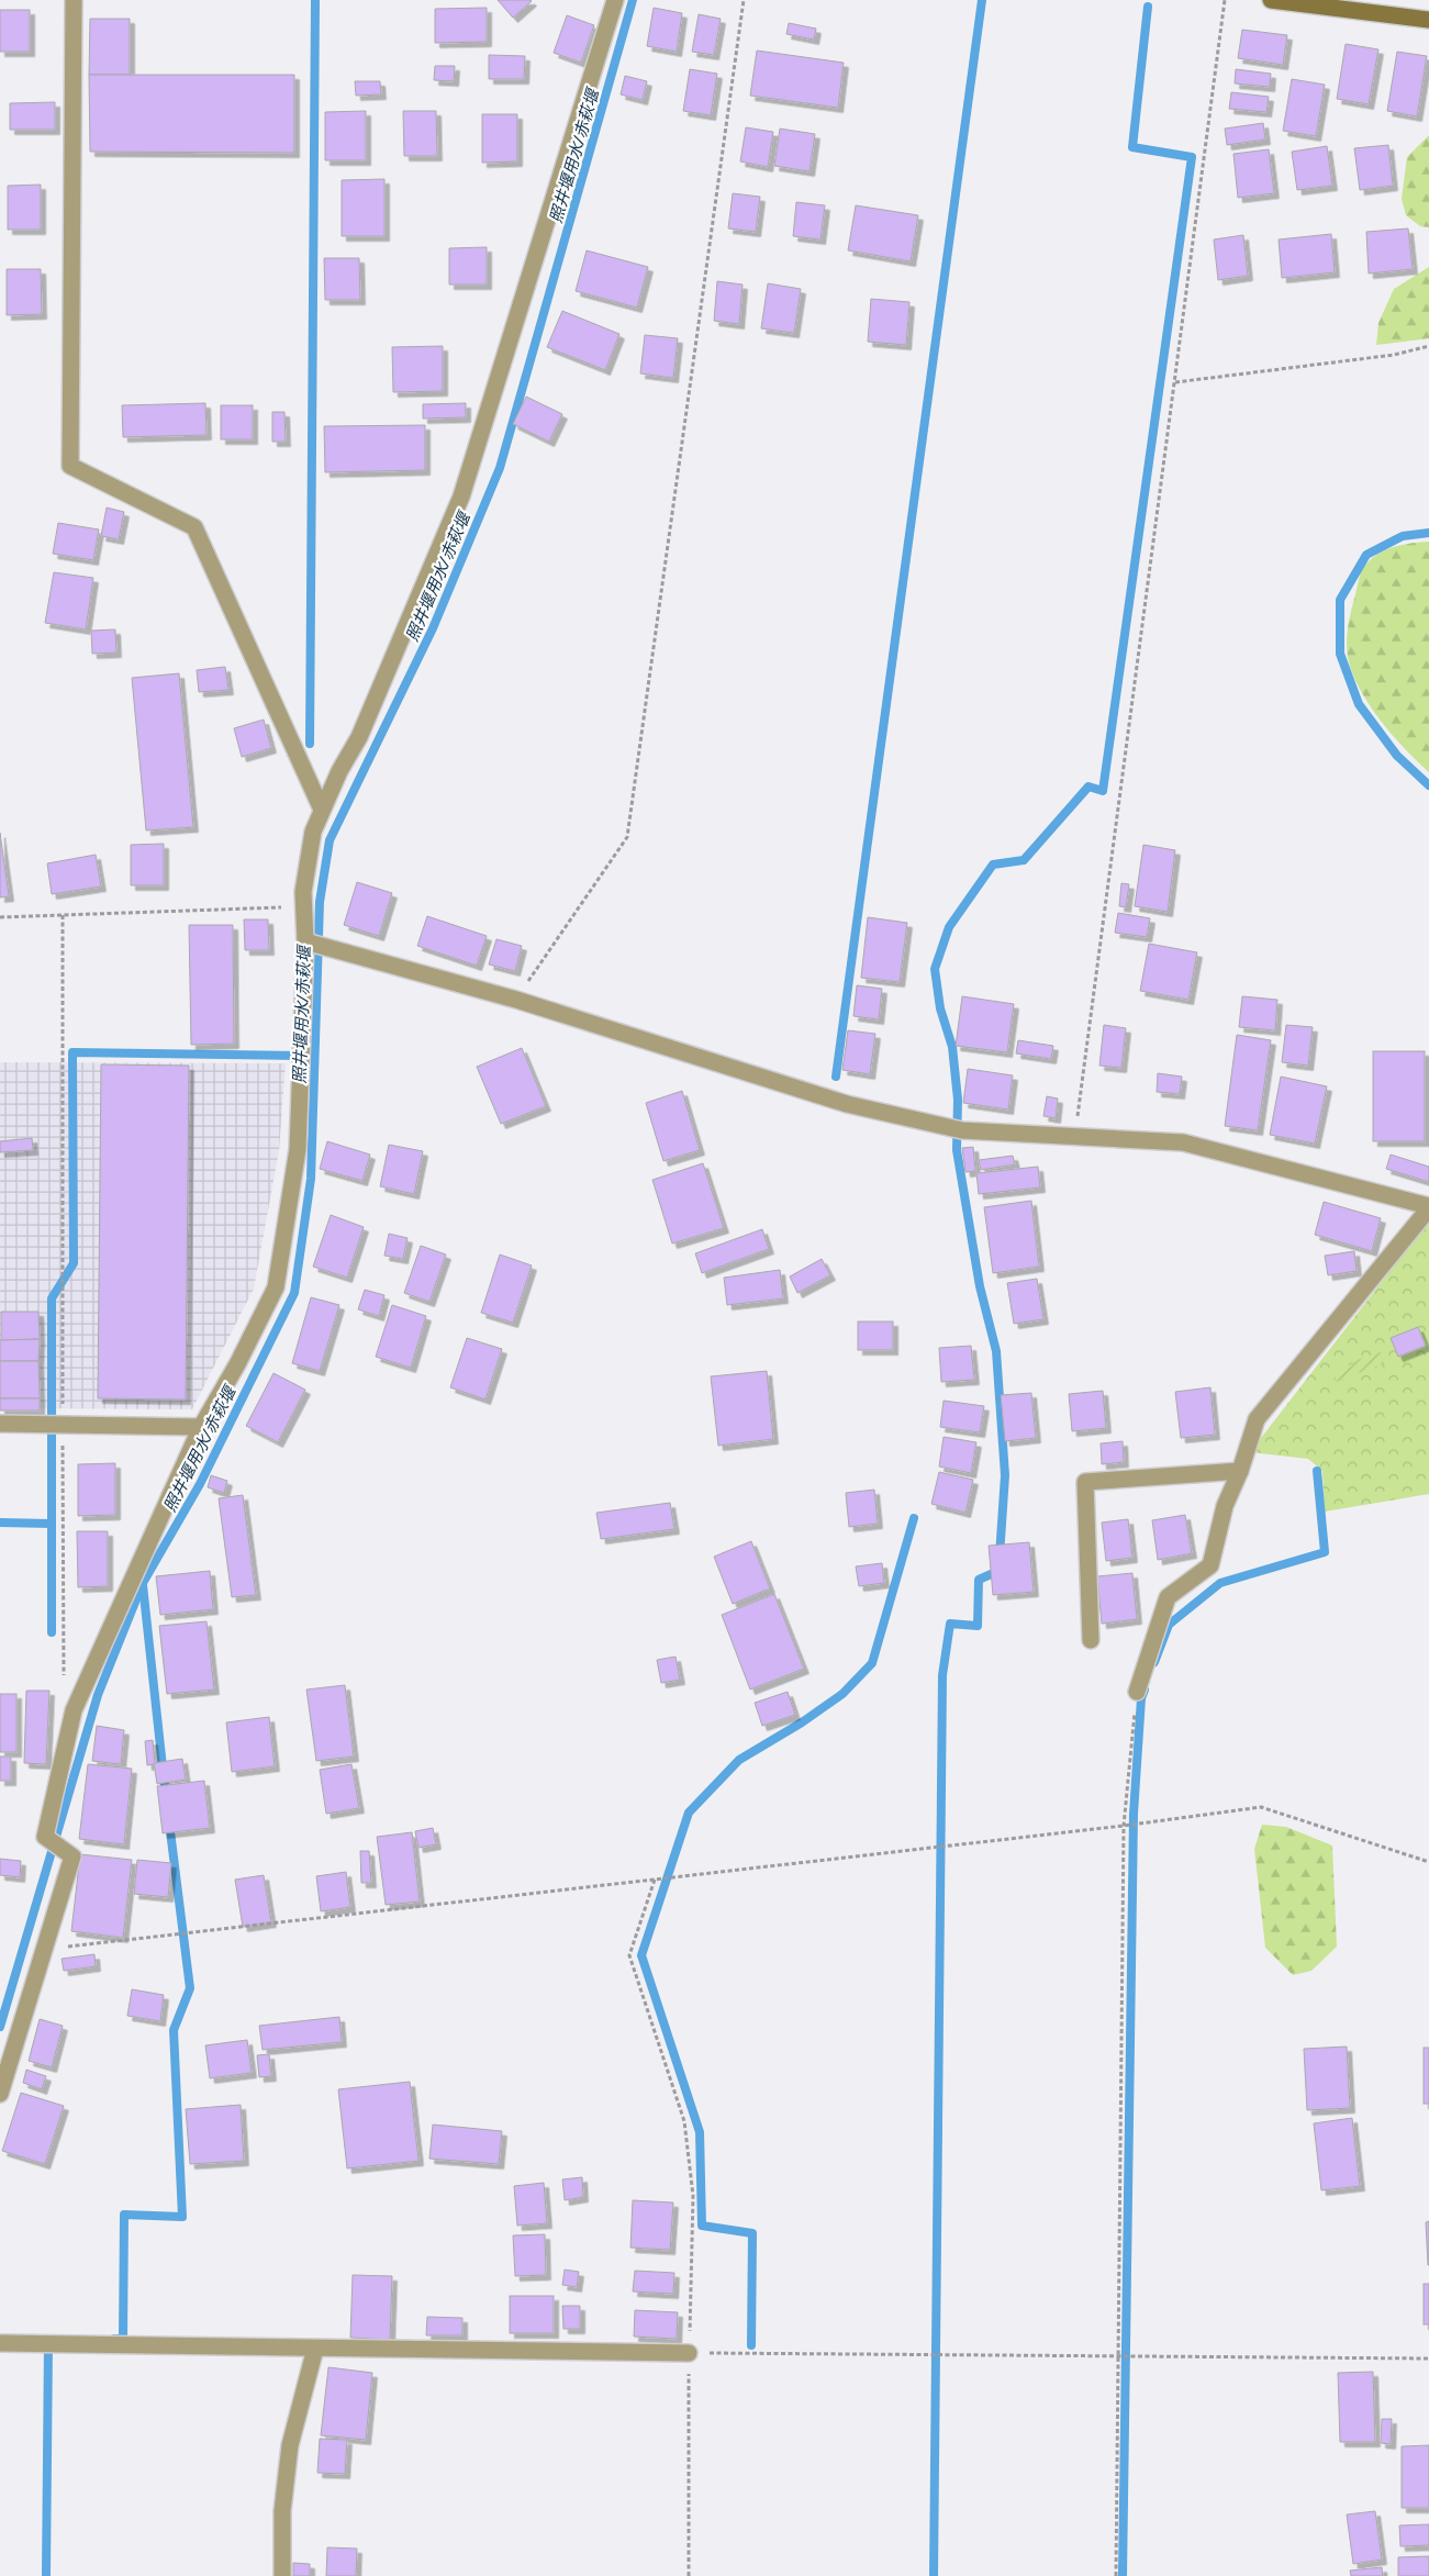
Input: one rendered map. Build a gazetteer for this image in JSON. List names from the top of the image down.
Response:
{
  "water": ["照井堰用水/赤萩堰"]
}
